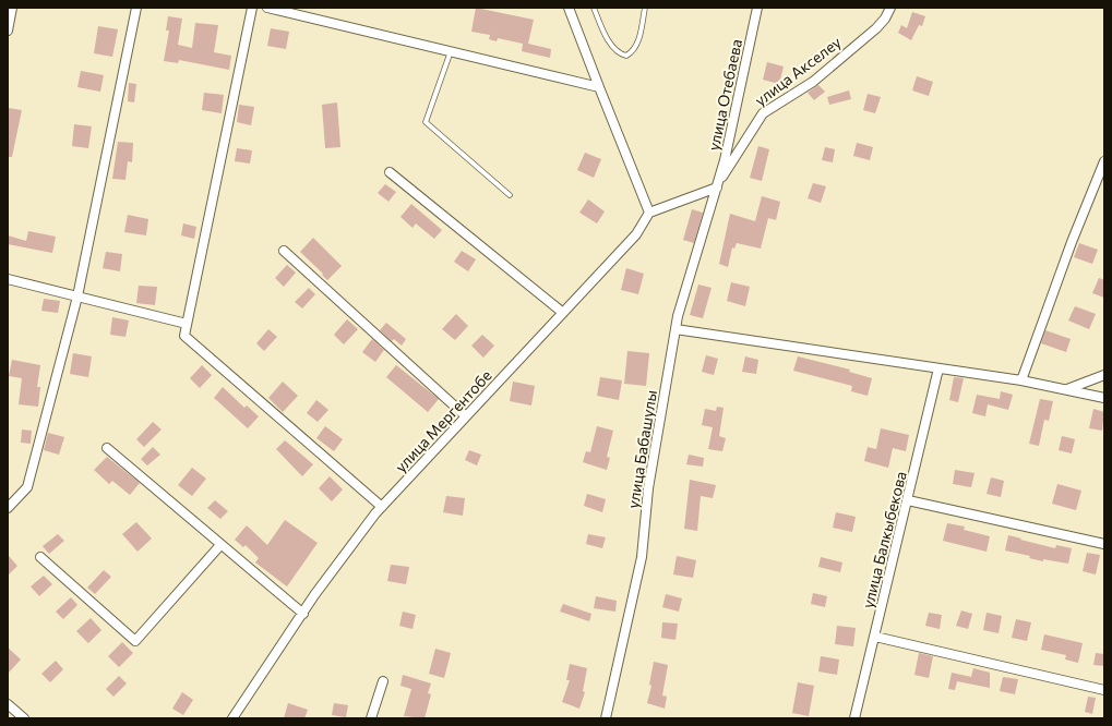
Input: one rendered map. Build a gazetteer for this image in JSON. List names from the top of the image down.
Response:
{
  "streets": {
    "street": [
      "улица Акселеу",
      "улица Отебаева",
      "улица Мергентобе",
      "улица Бабашулы",
      "улица Балкыбекова"
    ]
  },
  "crossings": [
    ["улица Акселеу", "улица Отебаева"],
    ["улица Акселеу", "улица Бабашулы"],
    ["улица Отебаева", "улица Бабашулы"]
  ]
}
